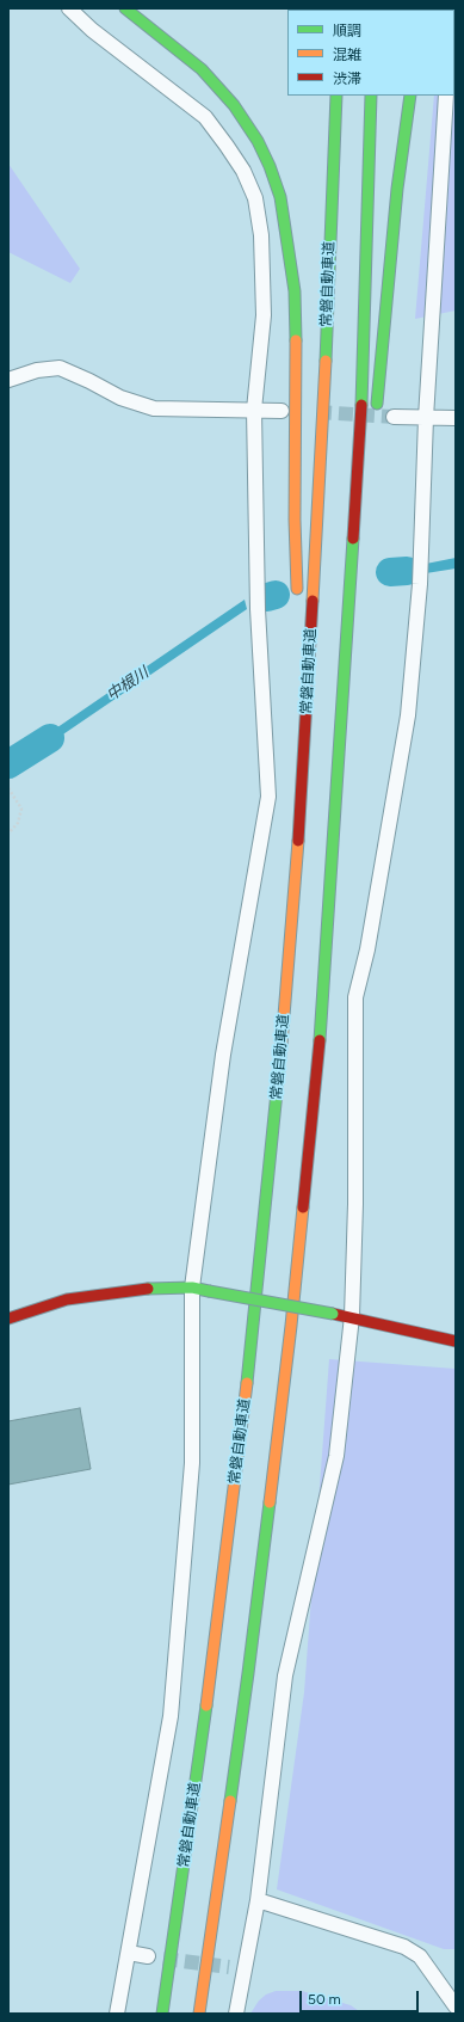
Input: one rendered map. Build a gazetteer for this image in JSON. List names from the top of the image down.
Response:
{
  "streets": {
    "main road": ["常磐自動車道"]
  },
  "water": ["中根川"],
  "legend": ["順調", "混雑", "渋滞"],
  "scale_bar": "50 m"
}
